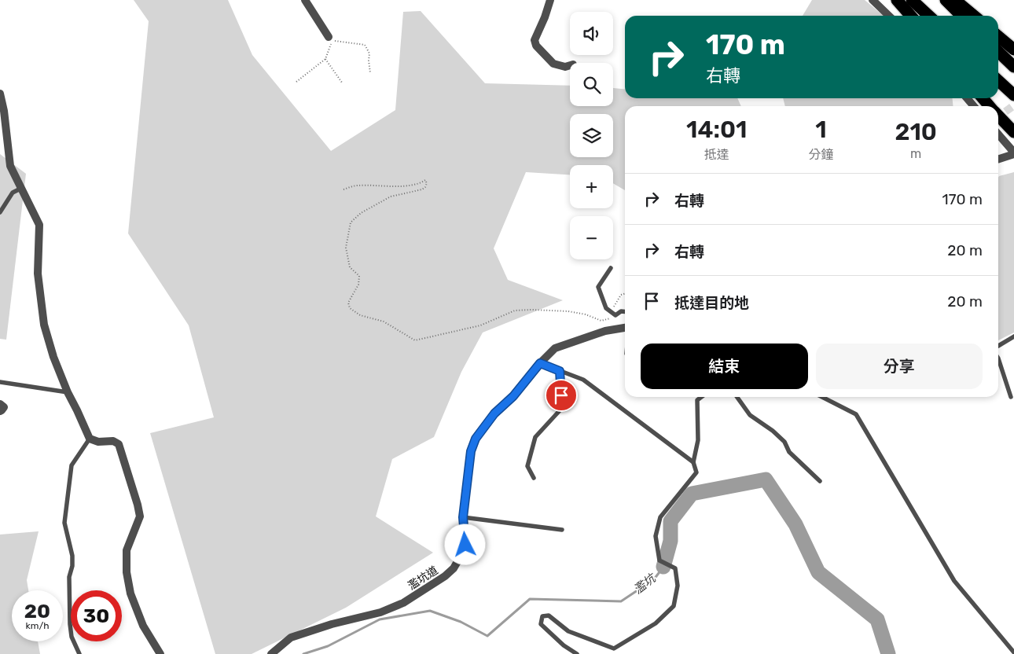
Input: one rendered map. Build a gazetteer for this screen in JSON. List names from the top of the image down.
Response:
{
  "streets": {
    "street": ["濫坑道"]
  },
  "water": ["濫坑"],
  "page": {
    "map_buttons": ["+", "−"],
    "turn": ["170 m", "右轉"],
    "eta": [
      "14:01",
      "抵達",
      "1",
      "分鐘",
      "210",
      "m"
    ],
    "list": [
      {
        "name": "右轉",
        "value": "170 m"
      },
      {
        "name": "右轉",
        "value": "20 m"
      },
      {
        "name": "抵達目的地",
        "value": "20 m"
      }
    ],
    "buttons": ["結束", "分享"],
    "speed": "20 km/h",
    "limit": "30"
  }
}
